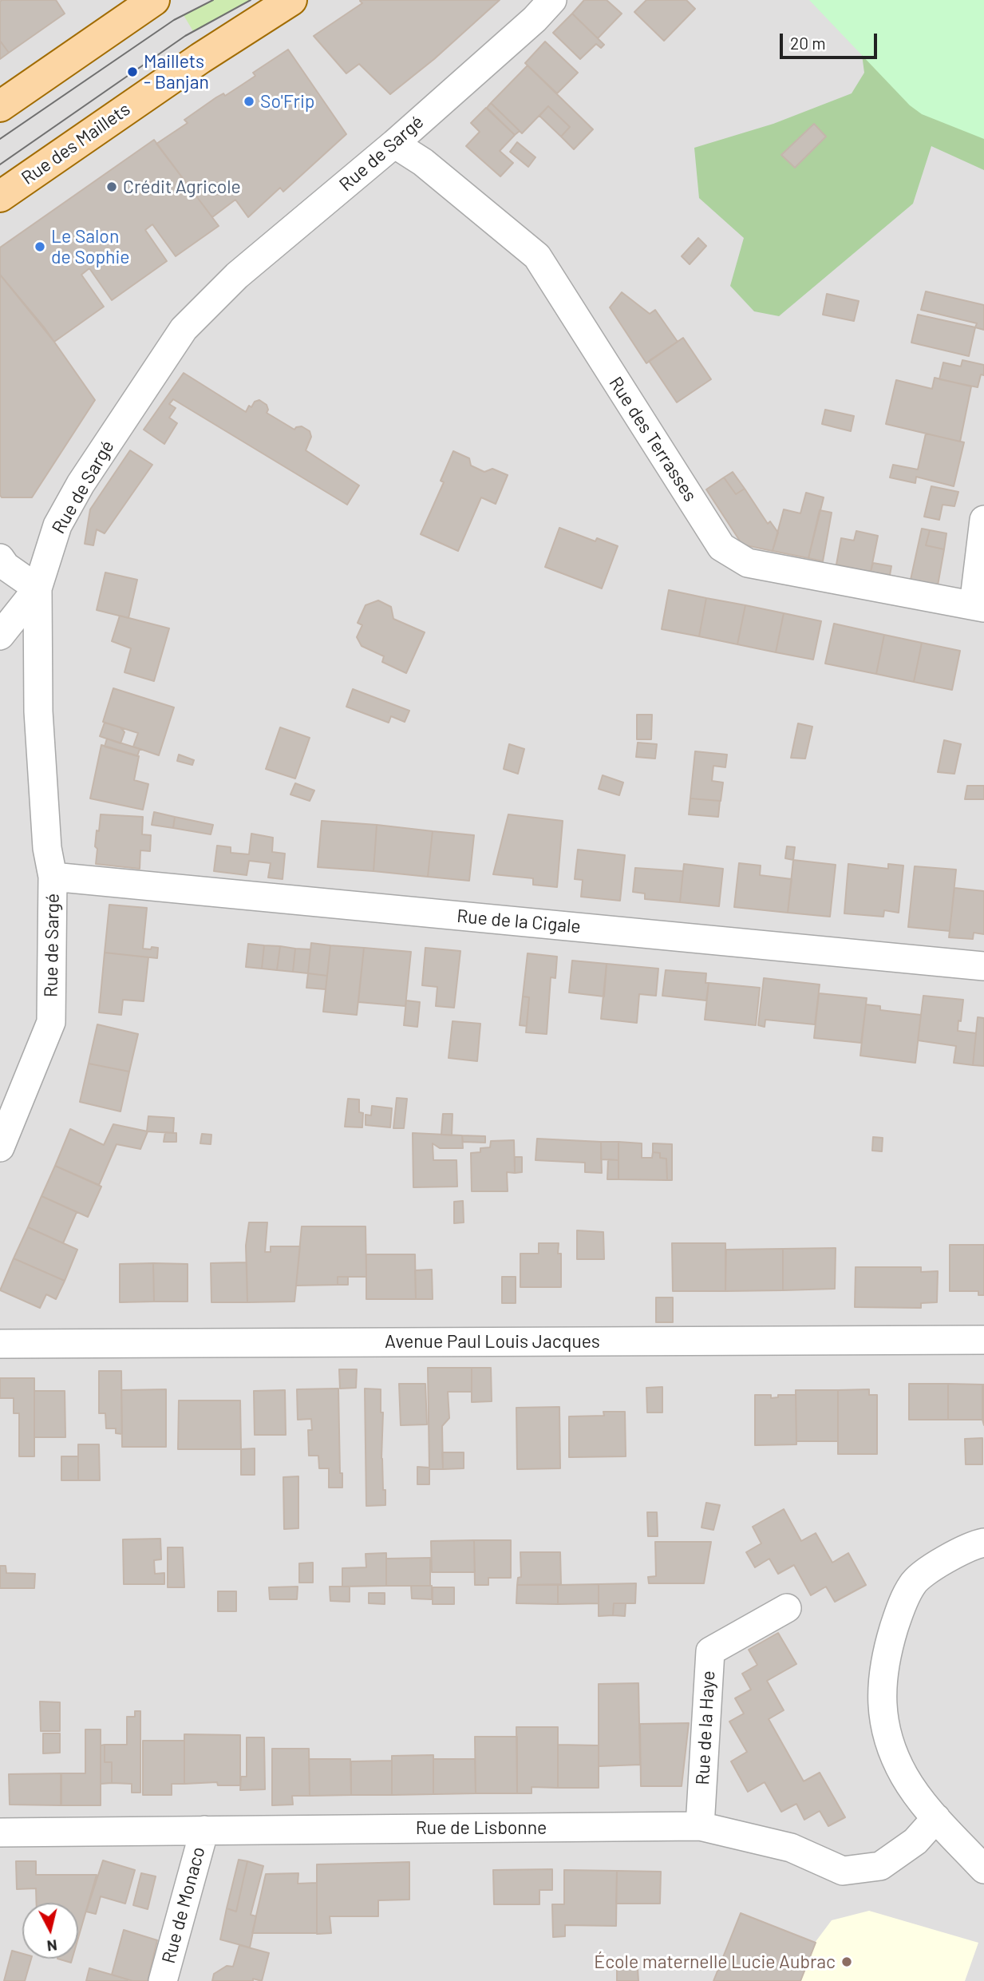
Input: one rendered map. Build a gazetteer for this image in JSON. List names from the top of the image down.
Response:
{
  "streets": {
    "main road": ["Rue des Maillets"],
    "street": [
      "Rue de Sargé",
      "Rue des Terrasses",
      "Rue de la Cigale",
      "Avenue Paul Louis Jacques",
      "Rue de la Haye",
      "Rue de Lisbonne",
      "Rue de Monaco"
    ]
  },
  "crossings": [
    ["Rue de Sargé", "Rue des Terrasses"],
    ["Rue de Sargé", "Rue de la Cigale"],
    ["Rue de la Haye", "Rue de Lisbonne"],
    ["Rue de Lisbonne", "Rue de Monaco"]
  ],
  "places": [
    "Maillets - Banjan",
    "So'Frip",
    "Crédit Agricole",
    "Le Salon de Sophie",
    "École maternelle Lucie Aubrac"
  ],
  "scale_bar": "20 m",
  "north": "bottom"
}
